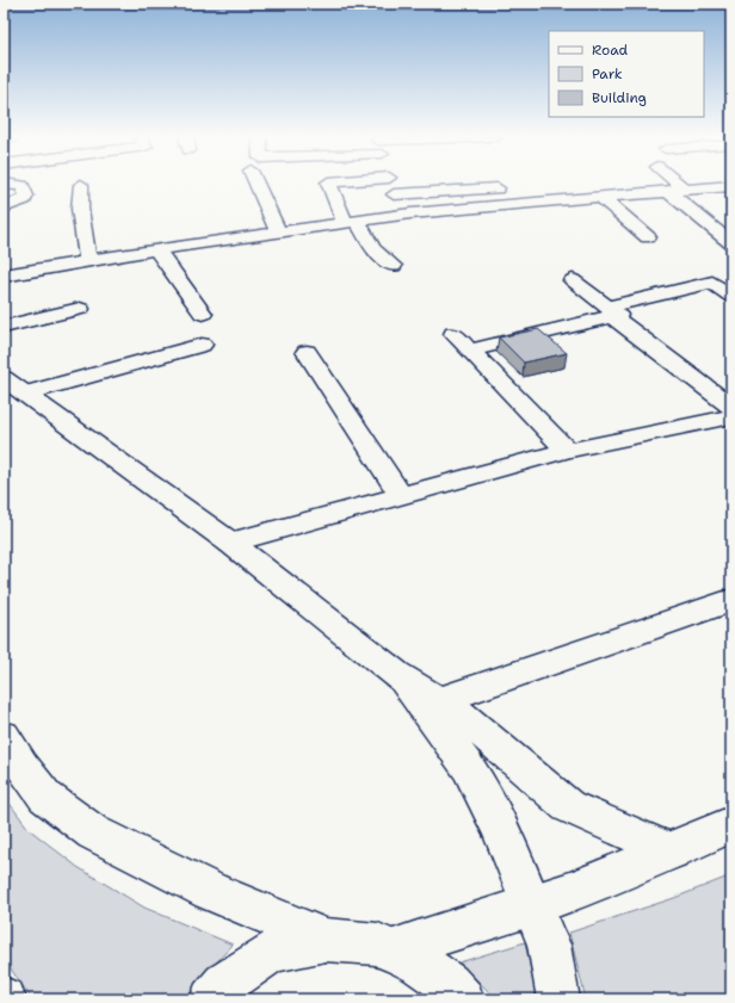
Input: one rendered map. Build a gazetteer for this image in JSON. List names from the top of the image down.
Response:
{
  "legend": ["Road", "Park", "Building"]
}
